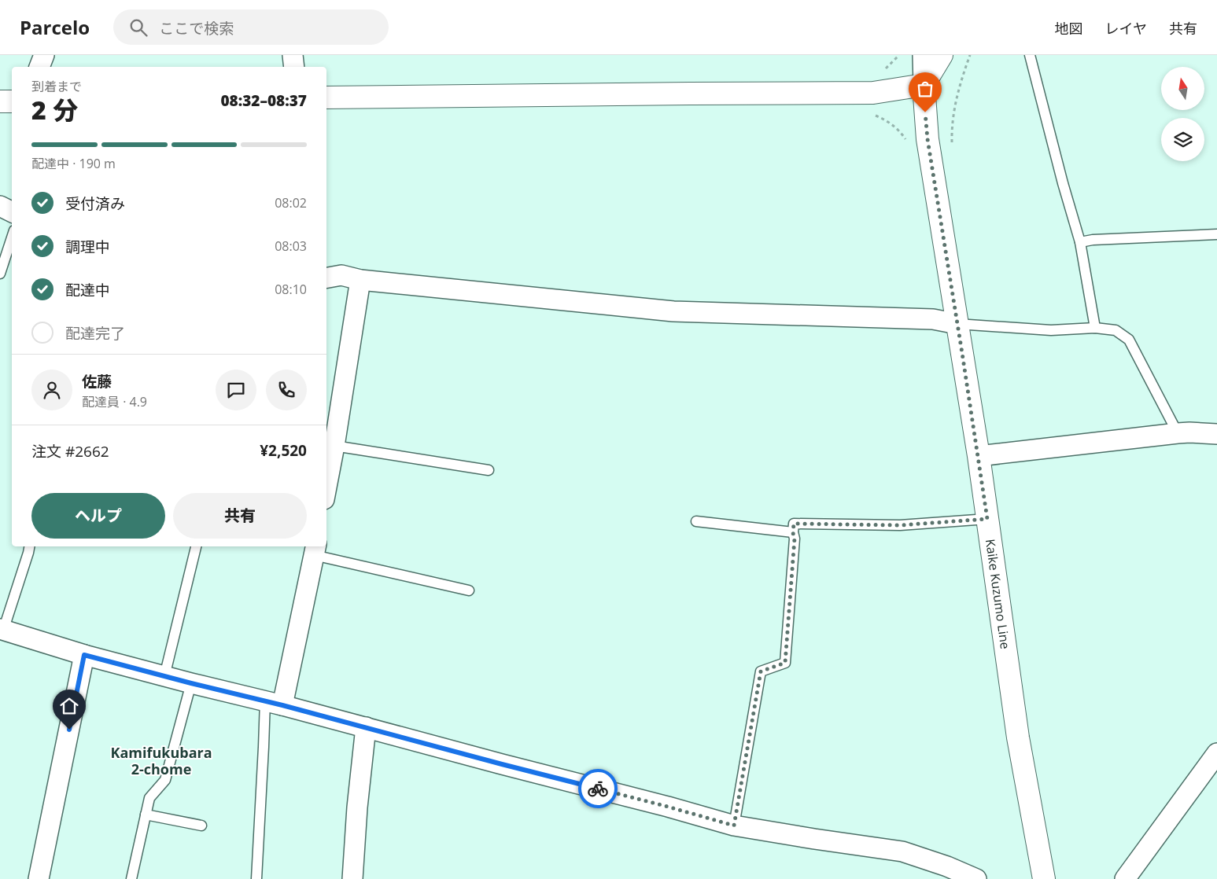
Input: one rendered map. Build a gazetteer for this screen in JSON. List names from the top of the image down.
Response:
{
  "streets": {
    "main road": ["Kaike Kuzumo Line"]
  },
  "districts": ["Kamifukubara 2-chome"],
  "north": "top",
  "page": {
    "header": "Parcelo",
    "search": "ここで検索",
    "nav": ["地図", "レイヤ", "共有"],
    "heading": ["2 分", "到着まで", "08:32–08:37"],
    "panel": [
      "佐藤",
      "配達員 · 4.9",
      "注文 #2662",
      "¥2,520"
    ],
    "bar": "配達中 · 190 m",
    "list": [
      ["受付済み", "08:02"],
      ["調理中", "08:03"],
      ["配達中", "08:10"],
      "配達完了"
    ],
    "buttons": ["ヘルプ", "共有"]
  }
}
